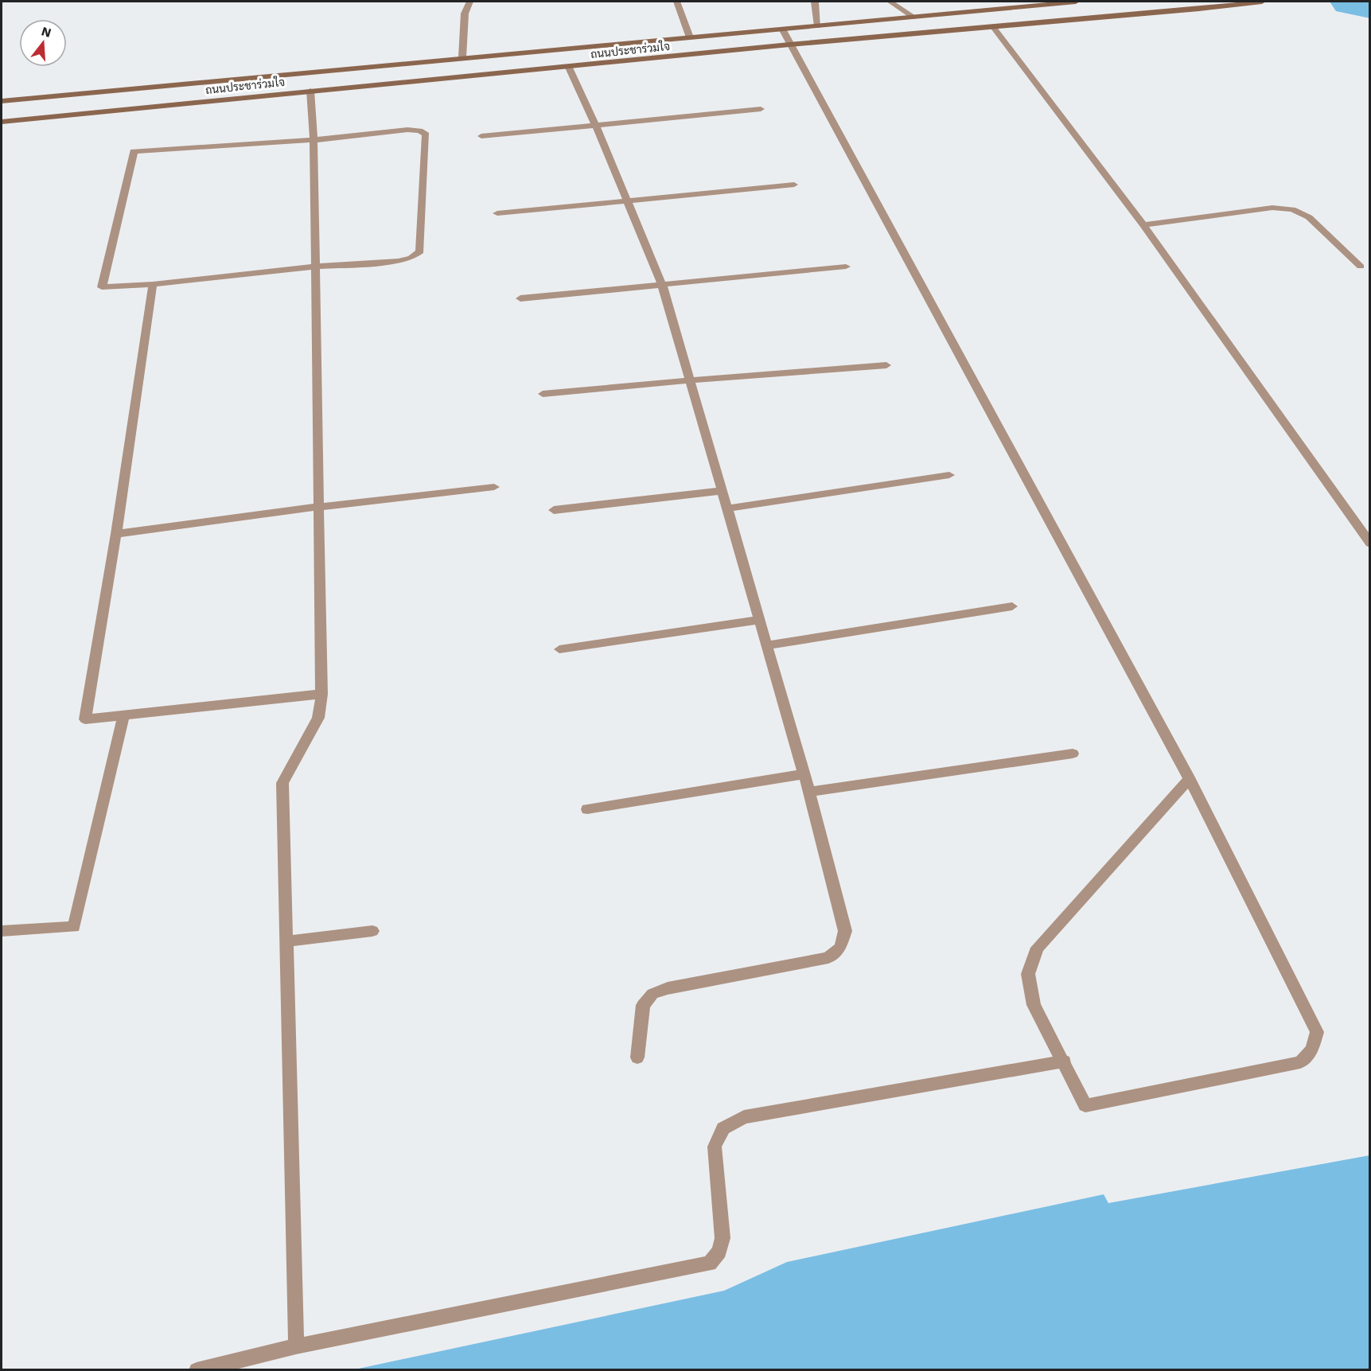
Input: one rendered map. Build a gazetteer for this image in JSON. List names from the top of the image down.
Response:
{
  "streets": {
    "main road": ["ถนนประชาร่วมใจ"]
  },
  "north": "top"
}
